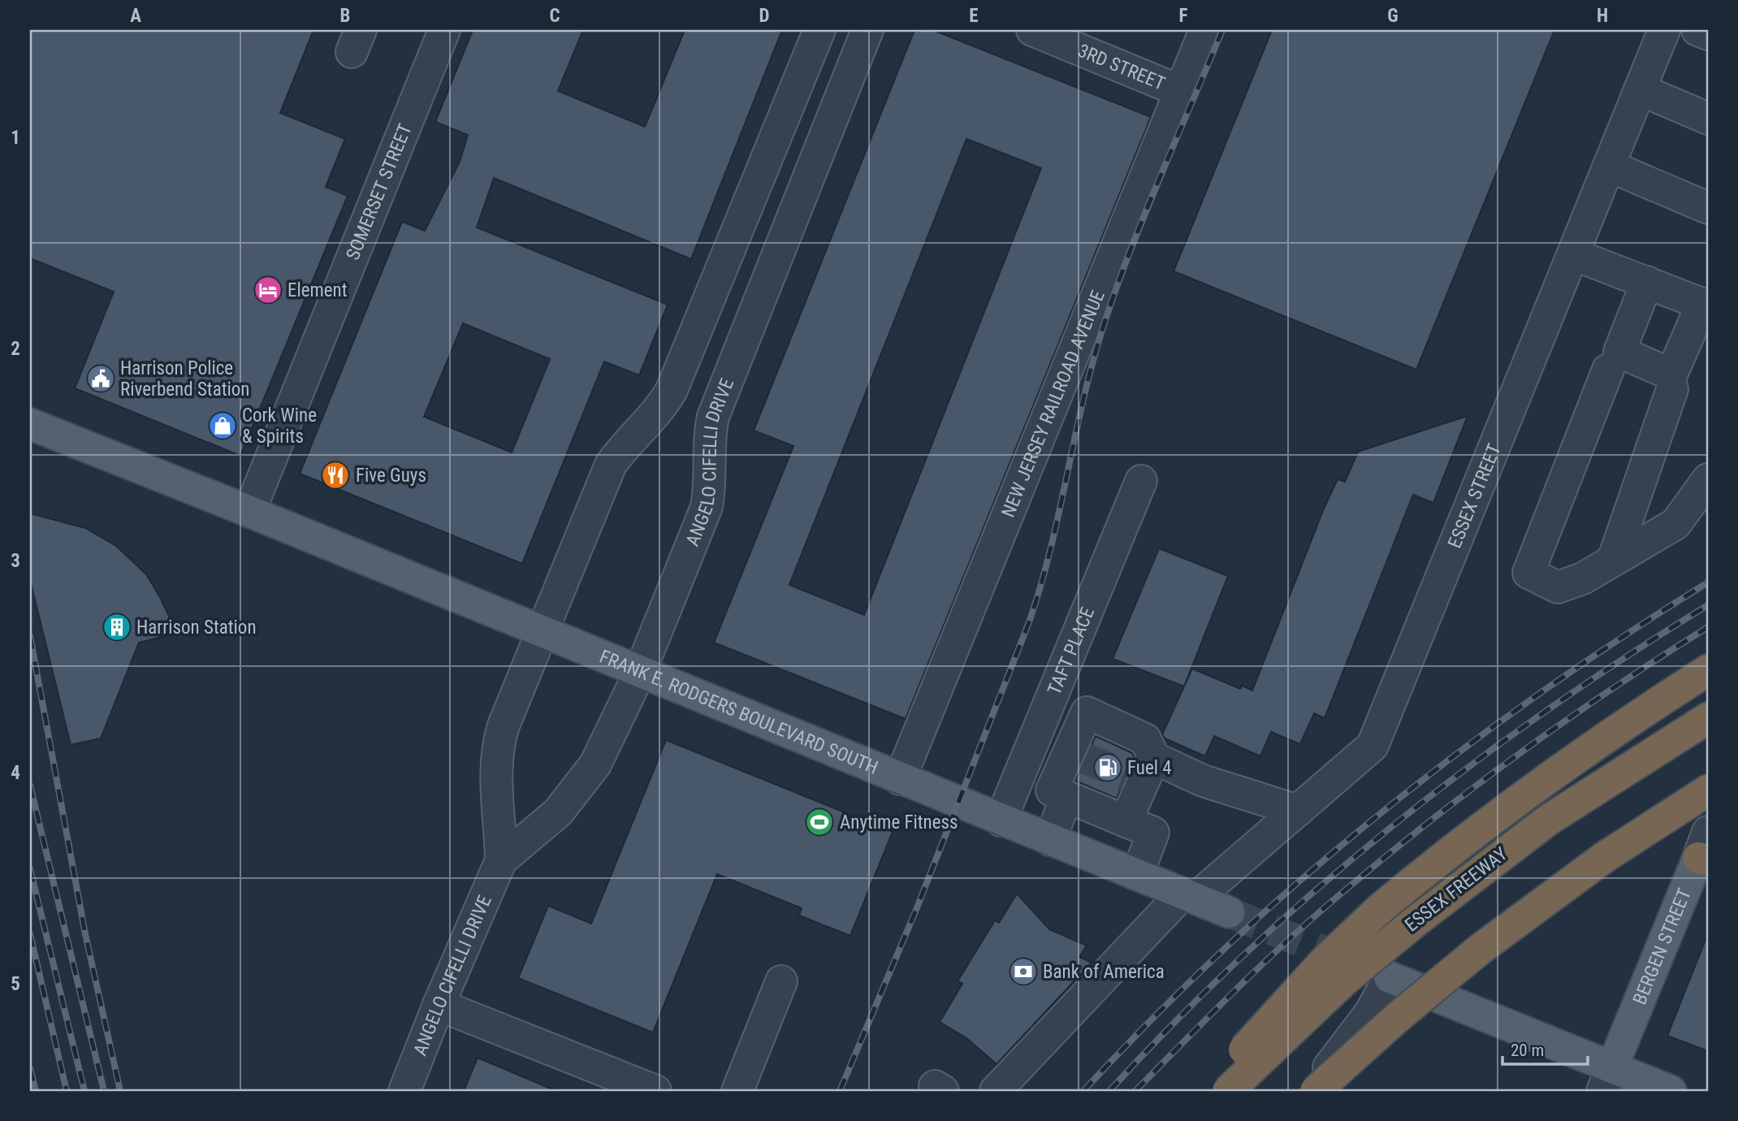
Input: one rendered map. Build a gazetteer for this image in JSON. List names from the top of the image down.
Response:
{
  "streets": {
    "highway": ["ESSEX FREEWAY"],
    "main road": ["FRANK E. RODGERS BOULEVARD SOUTH", "BERGEN STREET"],
    "street": [
      "3RD STREET",
      "SOMERSET STREET",
      "NEW JERSEY RAILROAD AVENUE",
      "ANGELO CIFELLI DRIVE",
      "ESSEX STREET",
      "TAFT PLACE"
    ]
  },
  "crossings": [
    ["3RD STREET", "NEW JERSEY RAILROAD AVENUE"],
    ["SOMERSET STREET", "FRANK E. RODGERS BOULEVARD SOUTH"],
    ["NEW JERSEY RAILROAD AVENUE", "FRANK E. RODGERS BOULEVARD SOUTH"],
    ["ANGELO CIFELLI DRIVE", "FRANK E. RODGERS BOULEVARD SOUTH"],
    ["ESSEX STREET", "FRANK E. RODGERS BOULEVARD SOUTH"],
    ["TAFT PLACE", "FRANK E. RODGERS BOULEVARD SOUTH"]
  ],
  "places": {
    "hotel": ["Element"],
    "public building": ["Harrison Police Riverbend Station"],
    "shop": ["Cork Wine & Spirits"],
    "restaurant": ["Five Guys"],
    "building": ["Harrison Station"],
    "fuel station": ["Fuel 4"],
    "sports": ["Anytime Fitness"],
    "bank": ["Bank of America"]
  },
  "scale_bar": "20 m",
  "grid": {
    "columns": [
      "A",
      "B",
      "C",
      "D",
      "E",
      "F",
      "G",
      "H"
    ],
    "rows": [
      "1",
      "2",
      "3",
      "4",
      "5"
    ]
  }
}
